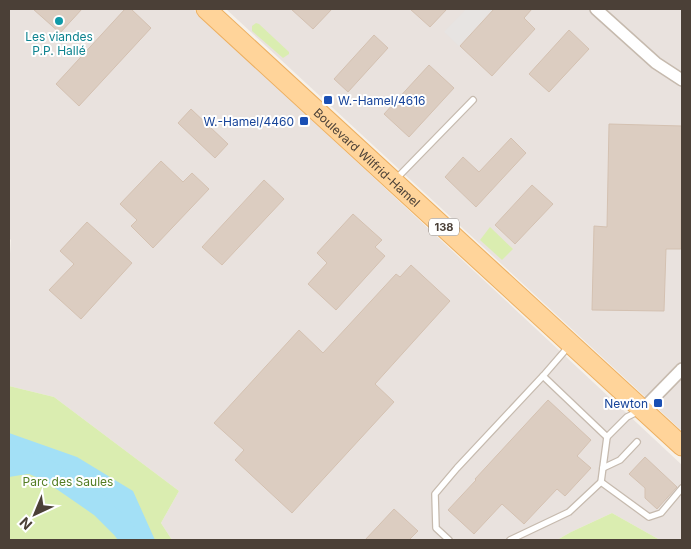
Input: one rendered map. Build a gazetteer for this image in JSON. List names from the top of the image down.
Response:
{
  "streets": {
    "main road": ["Boulevard Wilfrid-Hamel", "138"]
  },
  "parks": ["Parc des Saules"],
  "places": {
    "other": ["Les viandes P.P. Hallé"],
    "transit": ["W.-Hamel/4616", "W.-Hamel/4460", "Newton"]
  },
  "north": "bottom left"
}
